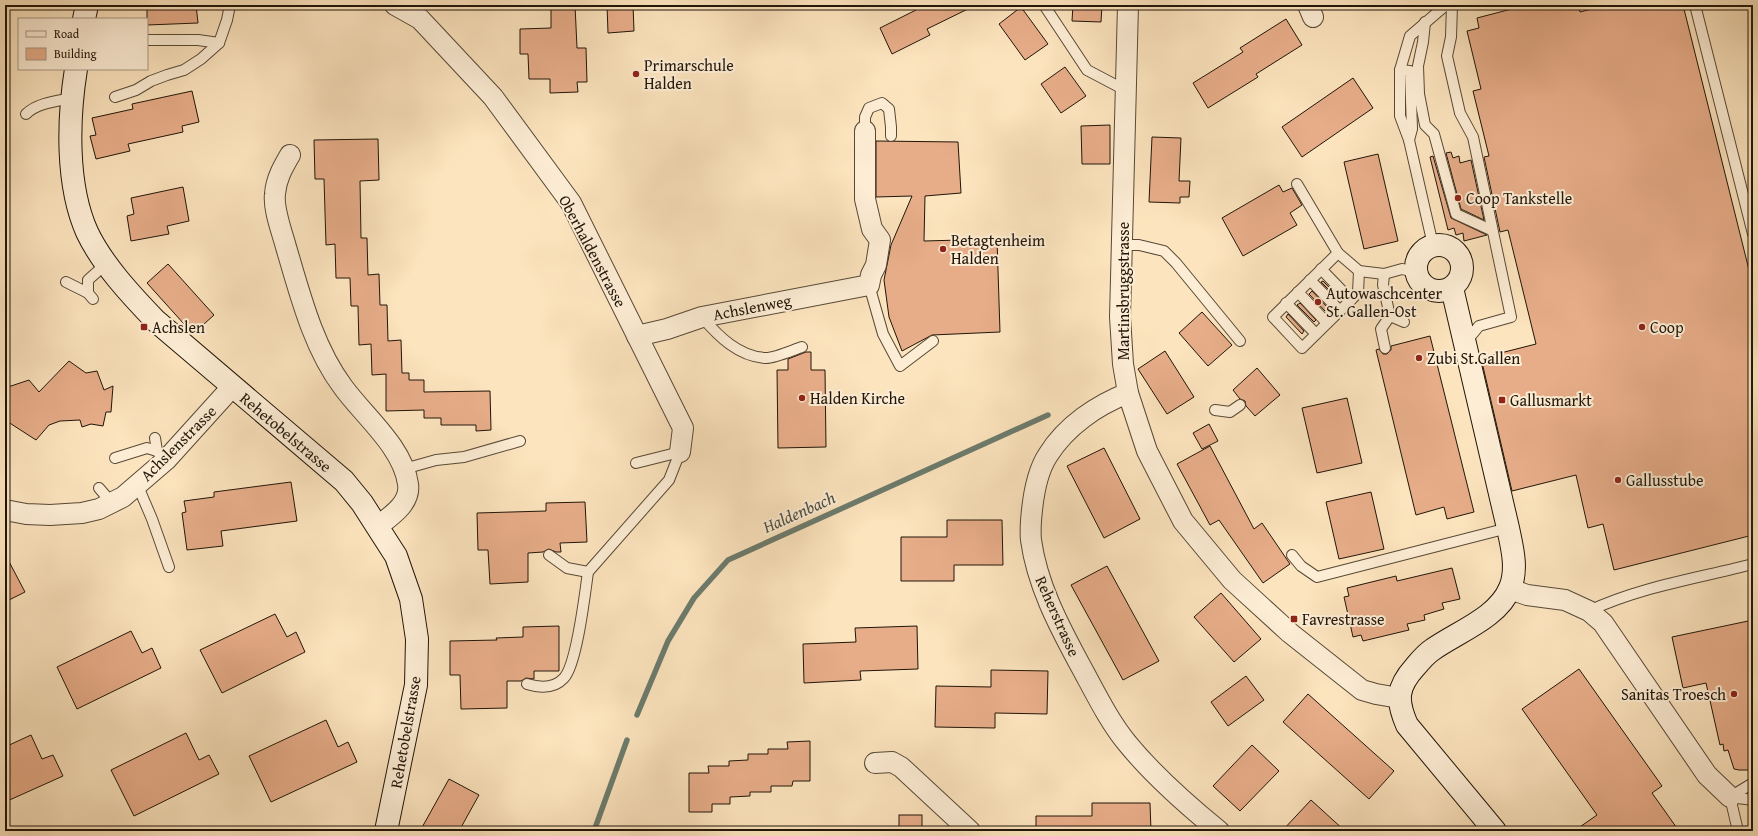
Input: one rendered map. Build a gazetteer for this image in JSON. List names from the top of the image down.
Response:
{
  "streets": {
    "street": [
      "Oberhaldenstrasse",
      "Martinsbruggstrasse",
      "Achslenweg",
      "Rehetobelstrasse",
      "Achslenstrasse",
      "Reherstrasse"
    ]
  },
  "crossings": [
    ["Oberhaldenstrasse", "Achslenweg"],
    ["Martinsbruggstrasse", "Reherstrasse"],
    ["Rehetobelstrasse", "Achslenstrasse"]
  ],
  "water": ["Haldenbach"],
  "places": {
    "other": [
      "Primarschule Halden",
      "Coop Tankstelle",
      "Betagtenheim Halden",
      "Autowaschcenter St. Gallen-Ost",
      "Coop",
      "Zubi St.Gallen",
      "Halden Kirche",
      "Gallusstube",
      "Sanitas Troesch"
    ],
    "transit": ["Achslen", "Gallusmarkt", "Favrestrasse"]
  },
  "legend": ["Road", "Building"]
}
